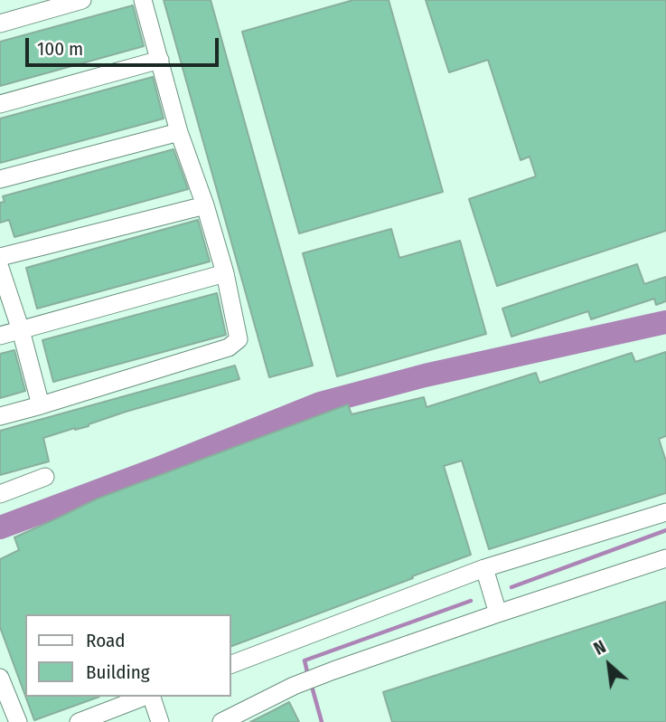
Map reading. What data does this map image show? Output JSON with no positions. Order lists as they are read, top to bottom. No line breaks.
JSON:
{"legend":["Road","Building"],"scale_bar":"100 m","north":"top left"}
